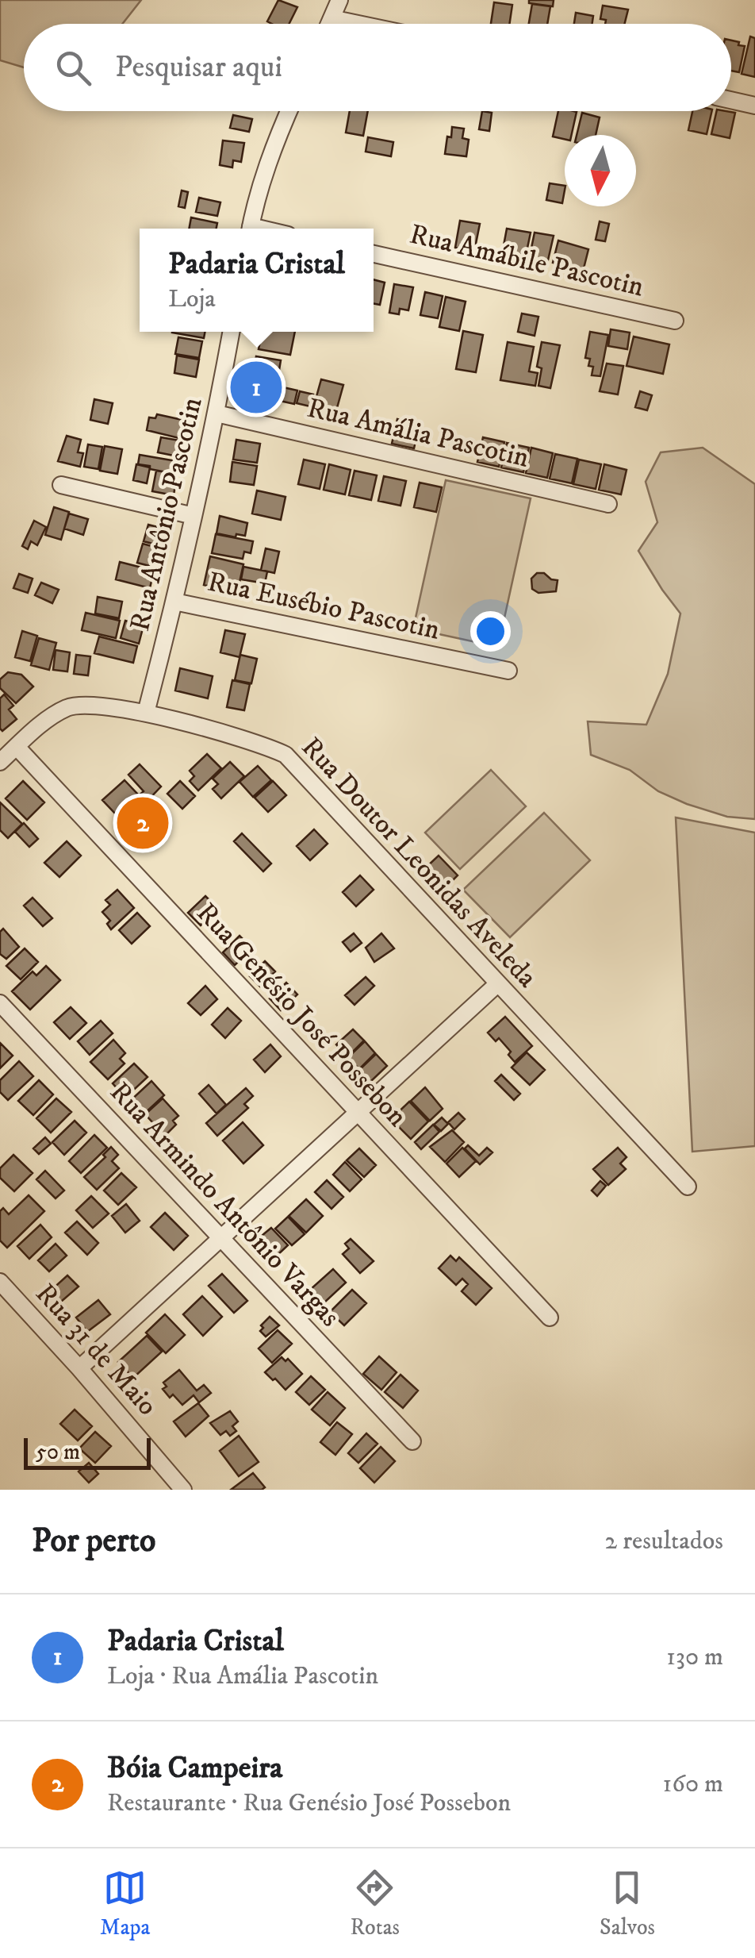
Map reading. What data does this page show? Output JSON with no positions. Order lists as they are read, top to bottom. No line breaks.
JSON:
{"streets":{"street":["Rua Amábile Pascotin","Rua Amália Pascotin","Rua Antônio Pascotin","Rua Eusébio Pascotin","Rua Doutor Leonidas Aveleda","Rua Genésio José Possebon","Rua Armindo Antônio Vargas","Rua 31 de Maio"]},"crossings":[["Rua Amália Pascotin","Rua Antônio Pascotin"],["Rua Antônio Pascotin","Rua Eusébio Pascotin"],["Rua Antônio Pascotin","Rua Doutor Leonidas Aveleda"],["Rua Doutor Leonidas Aveleda","Rua Genésio José Possebon"]],"scale_bar":"50 m","north":"bottom","page":{"search":"Pesquisar aqui","popup":["Padaria Cristal","Loja"],"pins":["1","2"],"scale":"50 m","heading":["Por perto","2 resultados"],"list":[{"mark":"1","name":"Padaria Cristal","note":"Loja · Rua Amália Pascotin","value":"130 m"},{"mark":"2","name":"Bóia Campeira","note":"Restaurante · Rua Genésio José Possebon","value":"160 m"}],"nav":["Mapa","Rotas","Salvos"]}}
